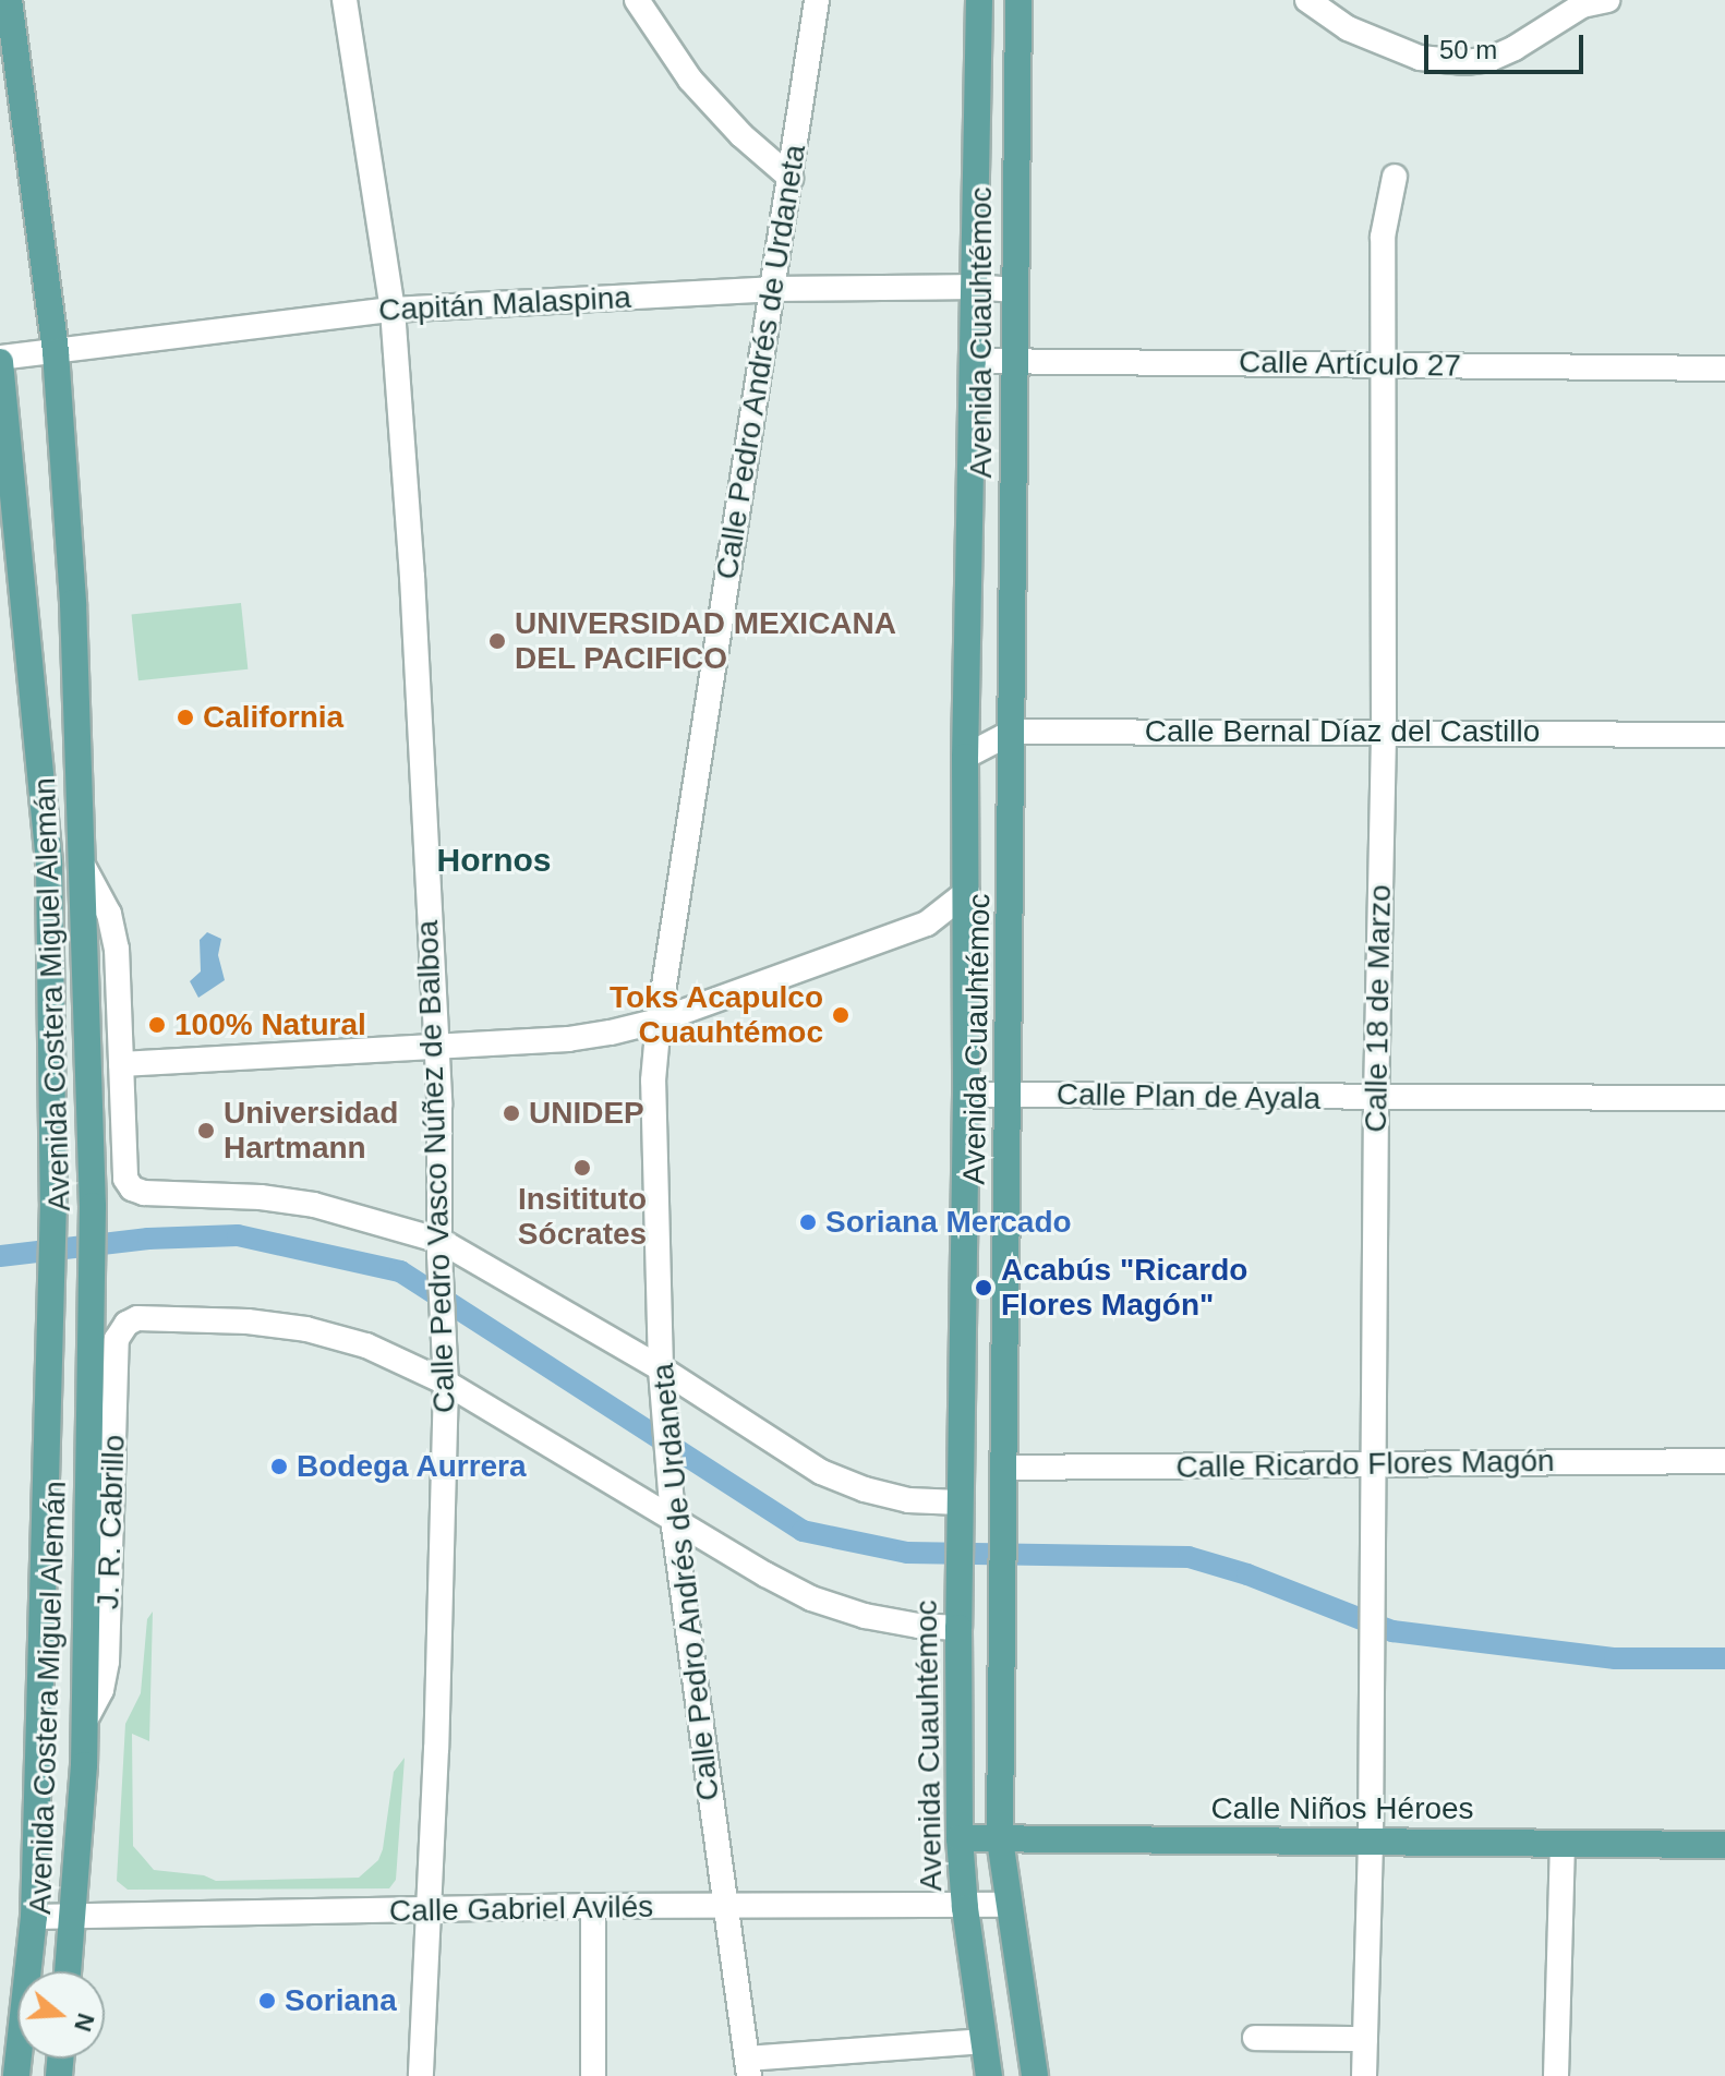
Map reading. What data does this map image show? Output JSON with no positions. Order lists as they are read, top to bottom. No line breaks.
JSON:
{"streets":{"main road":["Avenida Cuauhtémoc","Avenida Costera Miguel Alemán","Calle Niños Héroes"],"street":["Capitán Malaspina","Calle Pedro Andrés de Urdaneta","Calle Artículo 27","Calle Bernal Díaz del Castillo","Calle 18 de Marzo","Calle Plan de Ayala","Calle Pedro Vasco Núñez de Balboa","Calle Ricardo Flores Magón","J. R. Cabrillo","Calle Gabriel Avilés"]},"crossings":[["Capitán Malaspina","Avenida Cuauhtémoc"],["Capitán Malaspina","Calle Pedro Andrés de Urdaneta"],["Capitán Malaspina","Avenida Costera Miguel Alemán"],["Capitán Malaspina","Calle Pedro Vasco Núñez de Balboa"],["Avenida Cuauhtémoc","Calle Artículo 27"],["Avenida Cuauhtémoc","Calle Bernal Díaz del Castillo"],["Avenida Cuauhtémoc","Calle Plan de Ayala"],["Avenida Cuauhtémoc","Calle Ricardo Flores Magón"],["Avenida Cuauhtémoc","Calle Niños Héroes"],["Avenida Cuauhtémoc","Calle Gabriel Avilés"],["Calle Pedro Andrés de Urdaneta","Calle Gabriel Avilés"],["Calle Artículo 27","Calle 18 de Marzo"],["Calle Bernal Díaz del Castillo","Calle 18 de Marzo"],["Avenida Costera Miguel Alemán","J. R. Cabrillo"],["Avenida Costera Miguel Alemán","Calle Gabriel Avilés"],["Calle 18 de Marzo","Calle Plan de Ayala"],["Calle 18 de Marzo","Calle Ricardo Flores Magón"],["Calle 18 de Marzo","Calle Niños Héroes"],["Calle Pedro Vasco Núñez de Balboa","J. R. Cabrillo"],["Calle Pedro Vasco Núñez de Balboa","Calle Gabriel Avilés"]],"districts":["Hornos"],"places":["UNIVERSIDAD MEXICANA DEL PACIFICO","California","Toks Acapulco Cuauhtémoc","100% Natural","UNIDEP","Universidad Hartmann","Insitituto Sócrates","Soriana Mercado","Acabús \"Ricardo Flores Magón\"","Bodega Aurrera","Soriana"],"scale_bar":"50 m","north":"right"}
